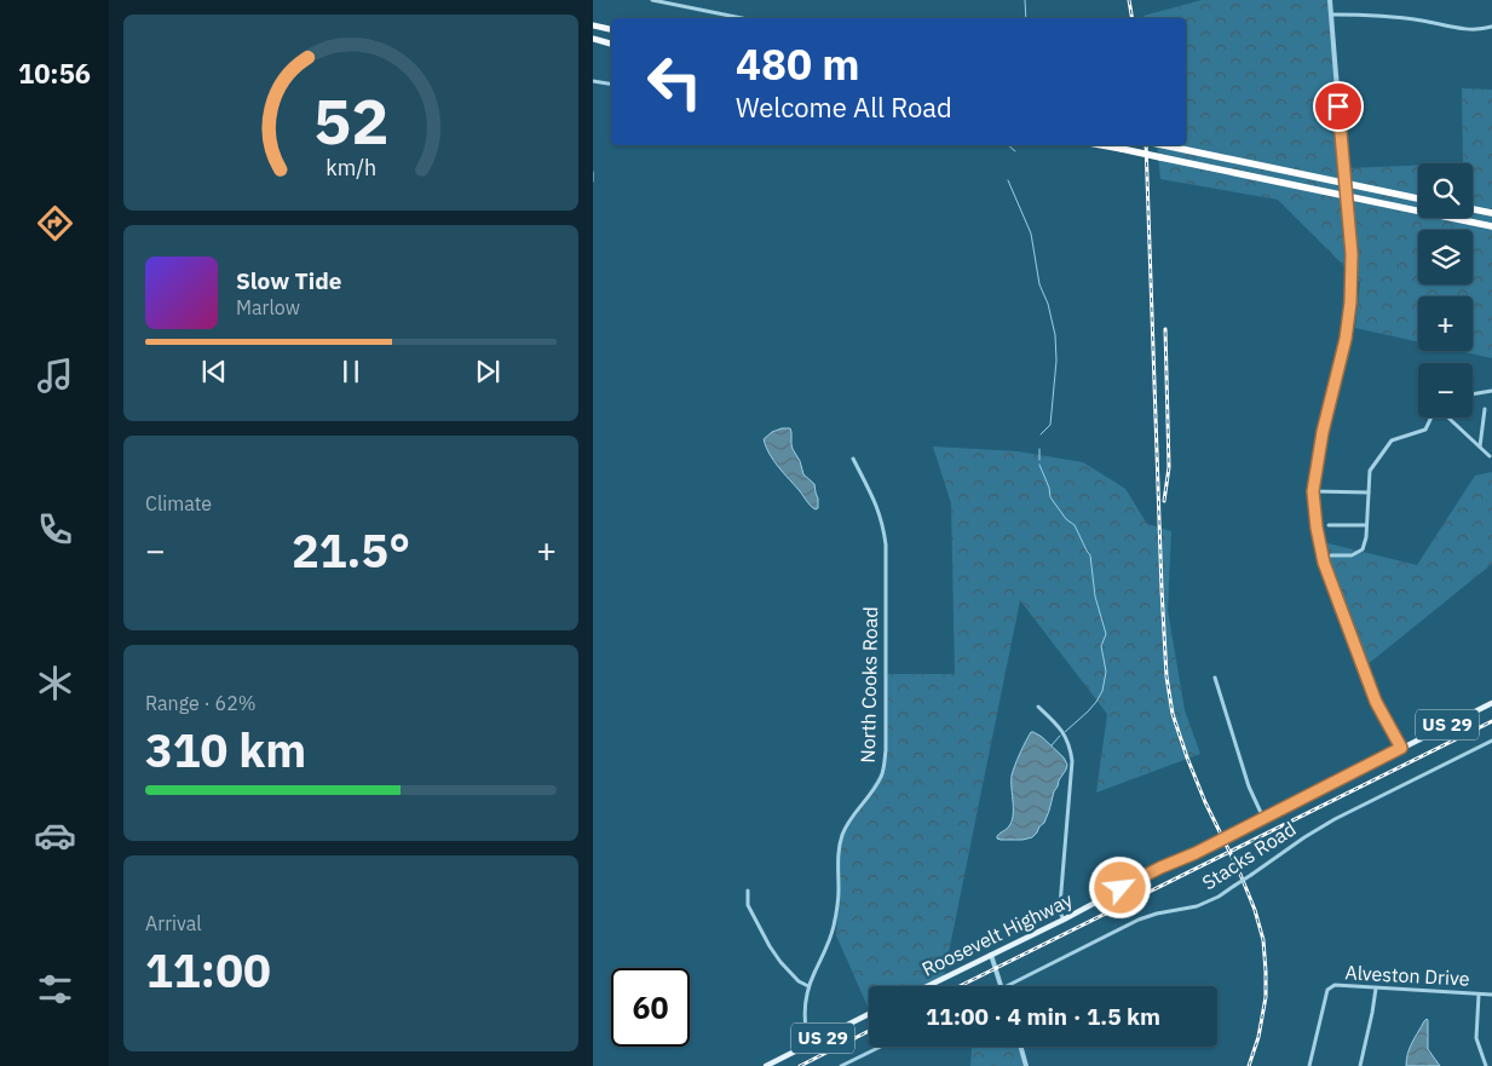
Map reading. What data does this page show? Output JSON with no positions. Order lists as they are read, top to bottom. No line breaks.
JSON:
{"streets":{"main road":["US 29","Roosevelt Highway"],"street":["North Cooks Road","Stacks Road","Alveston Drive"]},"crossings":[["North Cooks Road","US 29"]],"page":{"tabs":"10:56","turn":["480 m","Welcome All Road"],"map_buttons":["+","−"],"song":["Slow Tide","Marlow"],"tile":["Climate",["Range · 62%","310 km"],["Arrival","11:00"]],"heat":["−","21.5°","+"],"limit":"60","trip":"11:00 · 4 min · 1.5 km","gauge":["52","km/h"]}}
